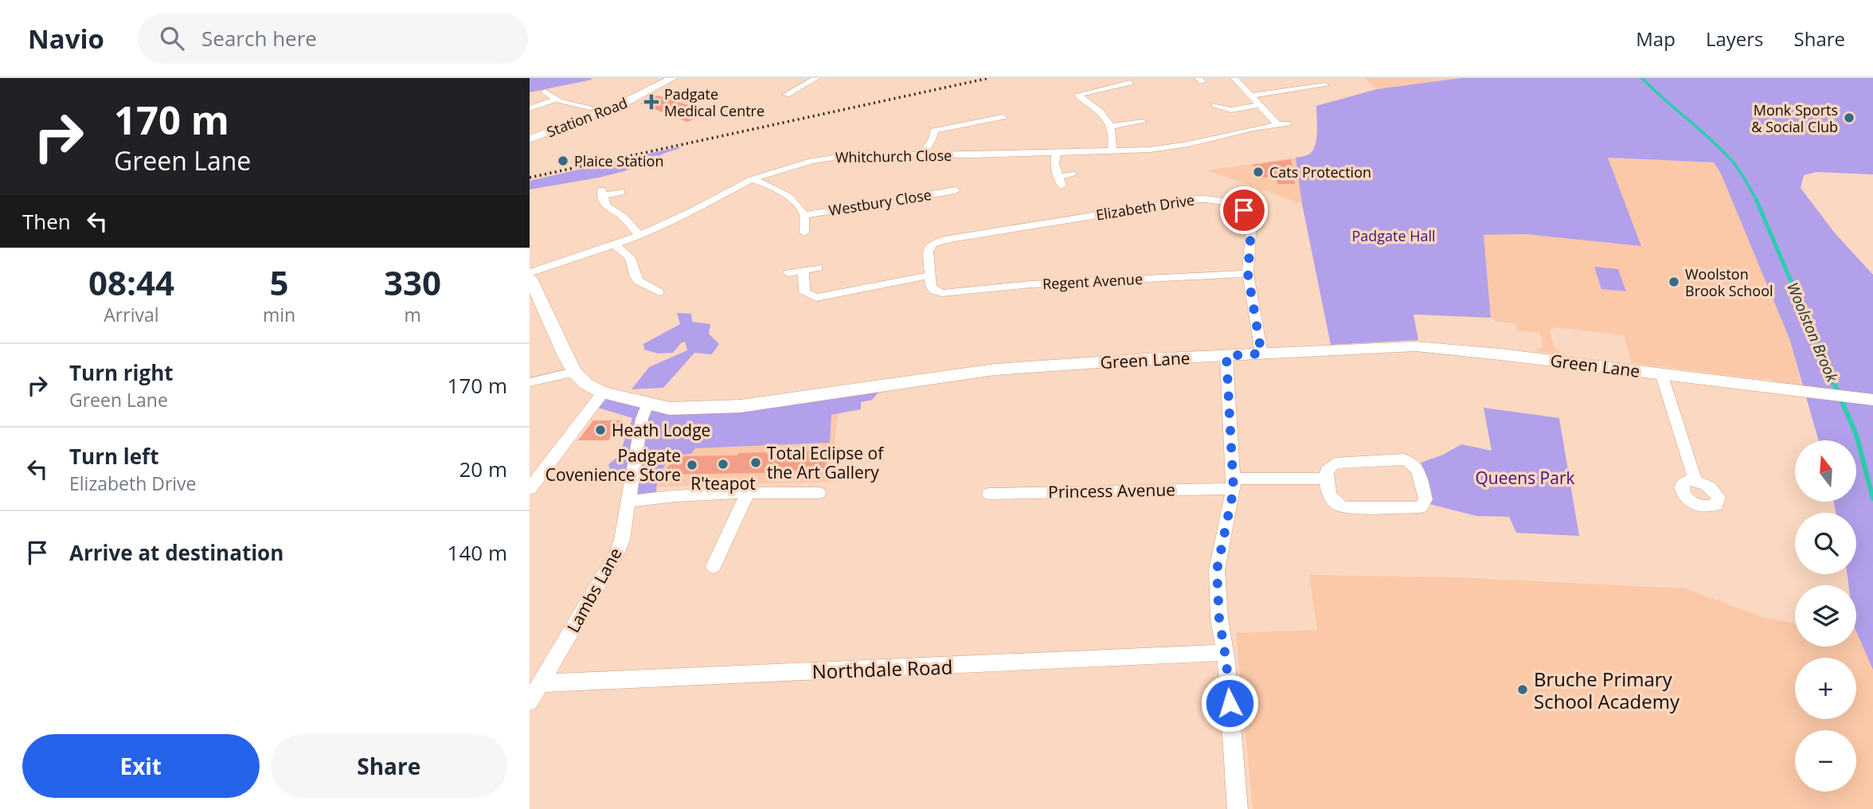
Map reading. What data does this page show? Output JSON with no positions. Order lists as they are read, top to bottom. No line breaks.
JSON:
{"streets":{"street":["Station Road","Whitchurch Close","Westbury Close","Elizabeth Drive","Regent Avenue","Green Lane","Princess Avenue","Lambs Lane","Northdale Road"]},"crossings":[["Whitchurch Close","Westbury Close"],["Elizabeth Drive","Regent Avenue"],["Elizabeth Drive","Green Lane"],["Green Lane","Lambs Lane"],["Lambs Lane","Northdale Road"]],"water":["Woolston Brook"],"parks":["Padgate Hall","Queens Park"],"places":{"health":["Padgate Medical Centre"],"other":["Monk Sports & Social Club","Plaice Station","Cats Protection","Woolston Brook School","Heath Lodge","Total Eclipse of the Art Gallery","R'teapot","Padgate Covenience Store","Bruche Primary School Academy"]},"north":"top","page":{"header":"Navio","search":"Search here","nav":["Map","Layers","Share"],"turn":["170 m","Green Lane"],"then":"Then","eta":["08:44","Arrival","5","min","330","m"],"list":[{"name":"Turn right","note":"Green Lane","value":"170 m"},{"name":"Turn left","note":"Elizabeth Drive","value":"20 m"},{"name":"Arrive at destination","value":"140 m"}],"map_buttons":["+","−"],"buttons":["Exit","Share"]}}
